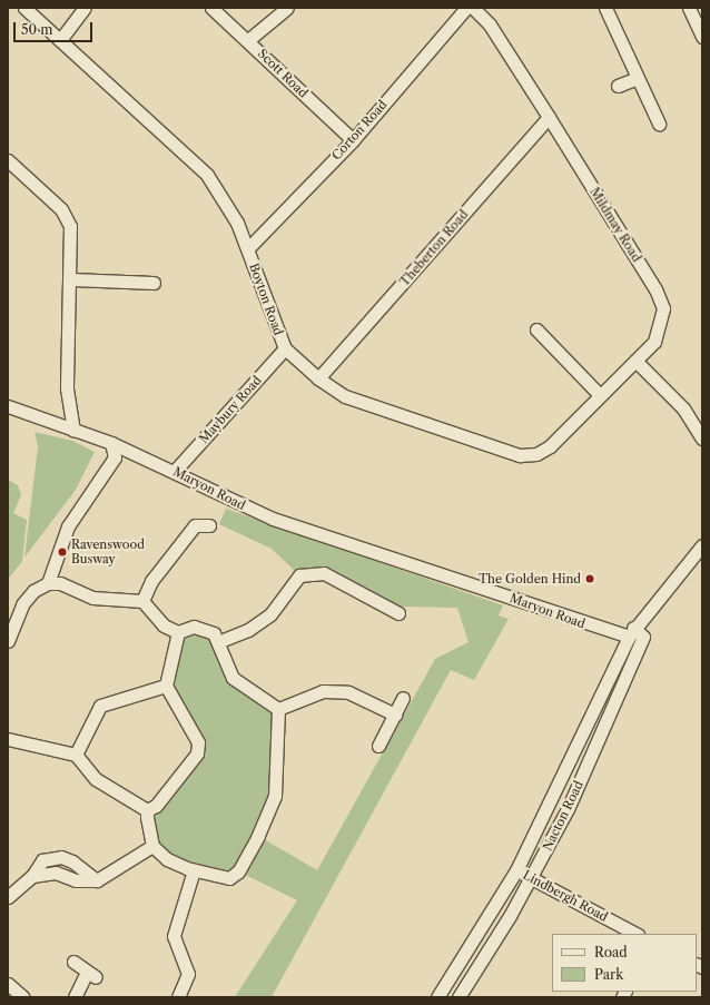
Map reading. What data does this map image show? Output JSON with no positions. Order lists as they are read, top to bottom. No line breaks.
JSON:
{"streets":{"street":["Scott Road","Corton Road","Mildmay Road","Theberton Road","Boyton Road","Maybury Road","Maryon Road","Nacton Road","Lindbergh Road"]},"crossings":[["Scott Road","Corton Road"],["Corton Road","Boyton Road"],["Mildmay Road","Theberton Road"],["Mildmay Road","Boyton Road"],["Theberton Road","Boyton Road"],["Boyton Road","Maybury Road"],["Maybury Road","Maryon Road"],["Maryon Road","Nacton Road"],["Nacton Road","Lindbergh Road"]],"places":["Ravenswood Busway","The Golden Hind"],"legend":["Road","Park"],"scale_bar":"50 m"}
